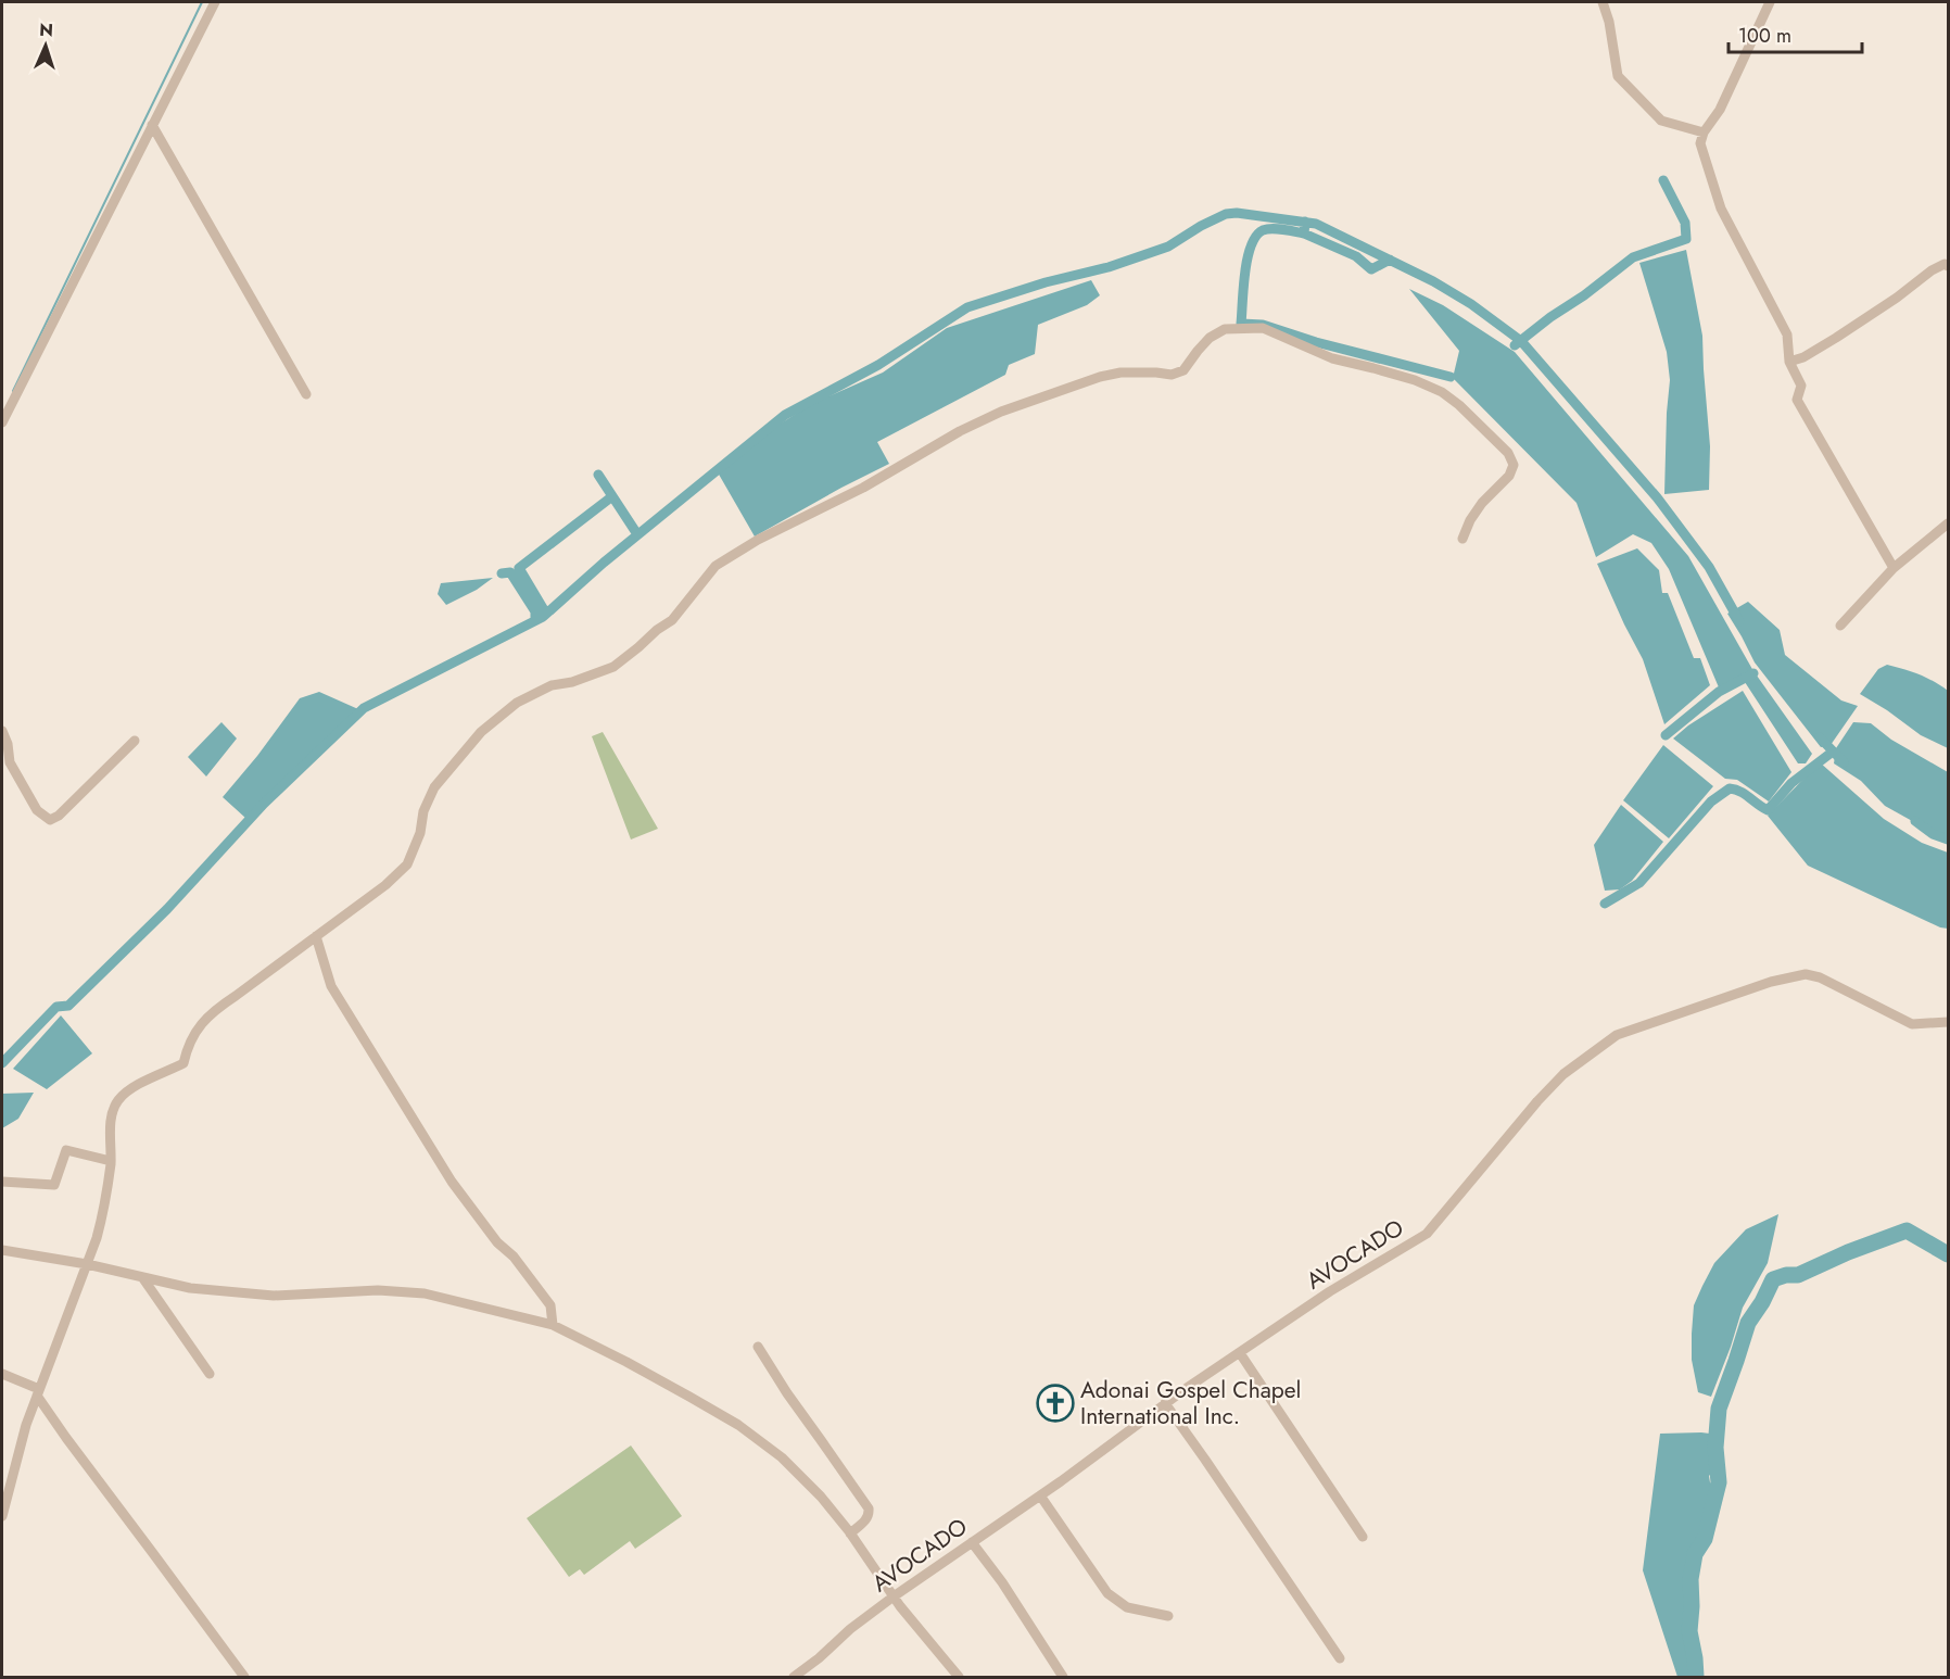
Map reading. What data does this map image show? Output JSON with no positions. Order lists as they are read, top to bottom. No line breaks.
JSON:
{"streets":{"street":["AVOCADO"]},"places":{"church":["Adonai Gospel Chapel International Inc."]},"scale_bar":"100 m","north":"top"}
